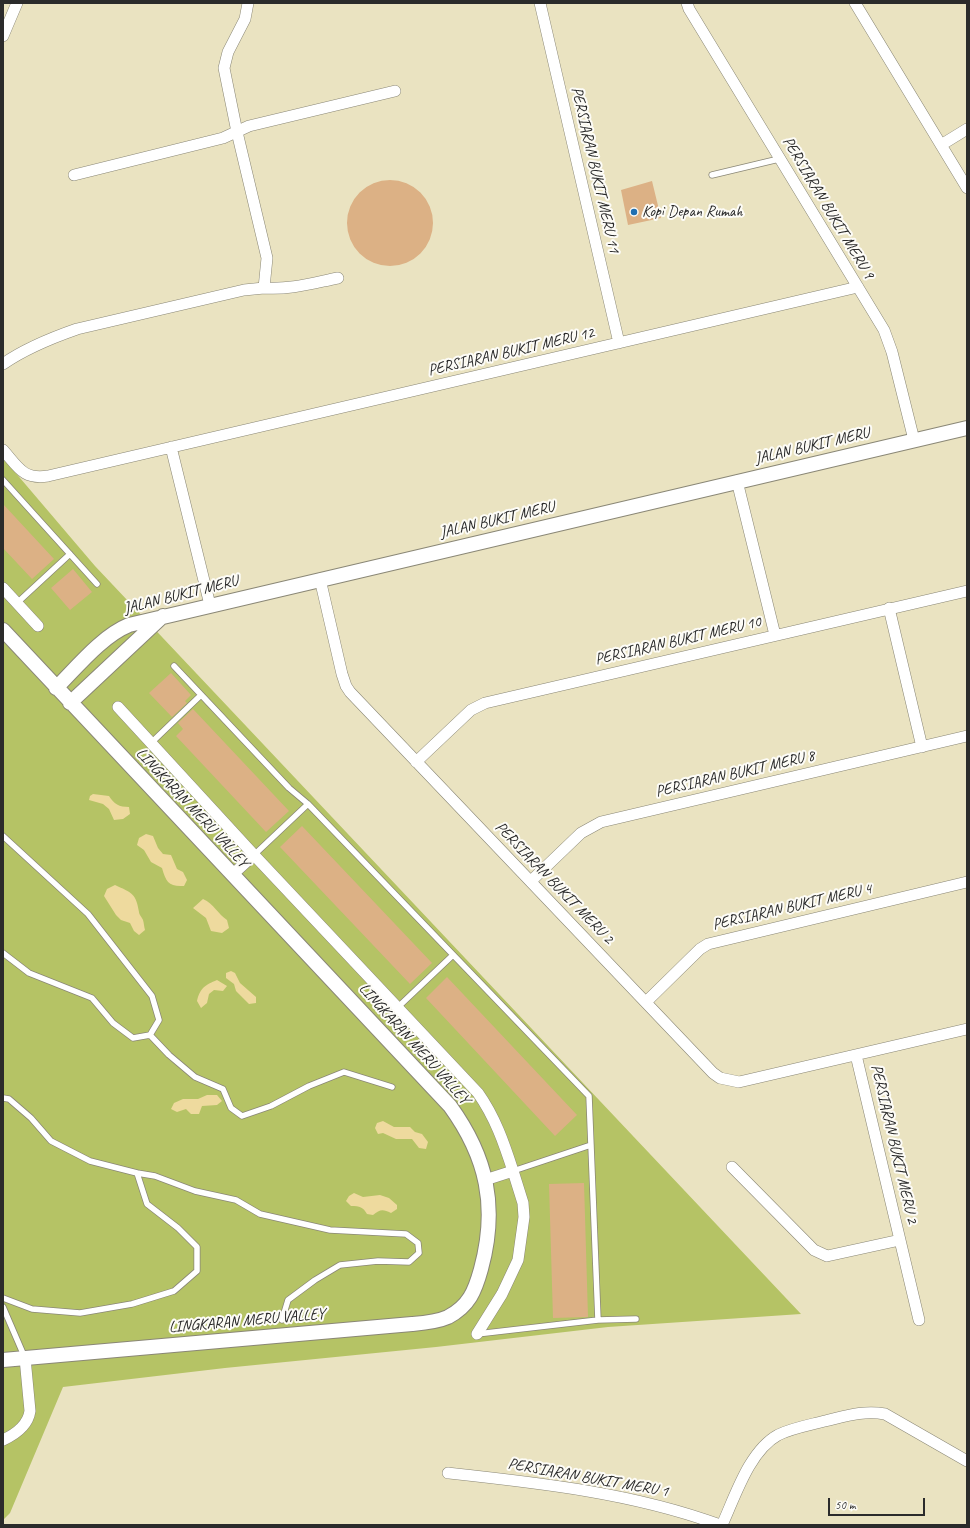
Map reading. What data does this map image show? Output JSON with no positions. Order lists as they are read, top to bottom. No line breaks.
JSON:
{"streets":{"street":["PERSIARAN BUKIT MERU 11","PERSIARAN BUKIT MERU 9","PERSIARAN BUKIT MERU 12","JALAN BUKIT MERU","PERSIARAN BUKIT MERU 10","PERSIARAN BUKIT MERU 8","LINGKARAN MERU VALLEY","PERSIARAN BUKIT MERU 2","PERSIARAN BUKIT MERU 4","PERSIARAN BUKIT MERU 1"]},"crossings":[["PERSIARAN BUKIT MERU 11","PERSIARAN BUKIT MERU 12"],["PERSIARAN BUKIT MERU 9","PERSIARAN BUKIT MERU 12"],["PERSIARAN BUKIT MERU 9","JALAN BUKIT MERU"],["JALAN BUKIT MERU","LINGKARAN MERU VALLEY"],["JALAN BUKIT MERU","PERSIARAN BUKIT MERU 2"],["PERSIARAN BUKIT MERU 10","PERSIARAN BUKIT MERU 2"],["PERSIARAN BUKIT MERU 8","PERSIARAN BUKIT MERU 2"],["PERSIARAN BUKIT MERU 2","PERSIARAN BUKIT MERU 4"]],"places":["Kopi Depan Rumah"],"scale_bar":"50 m"}
